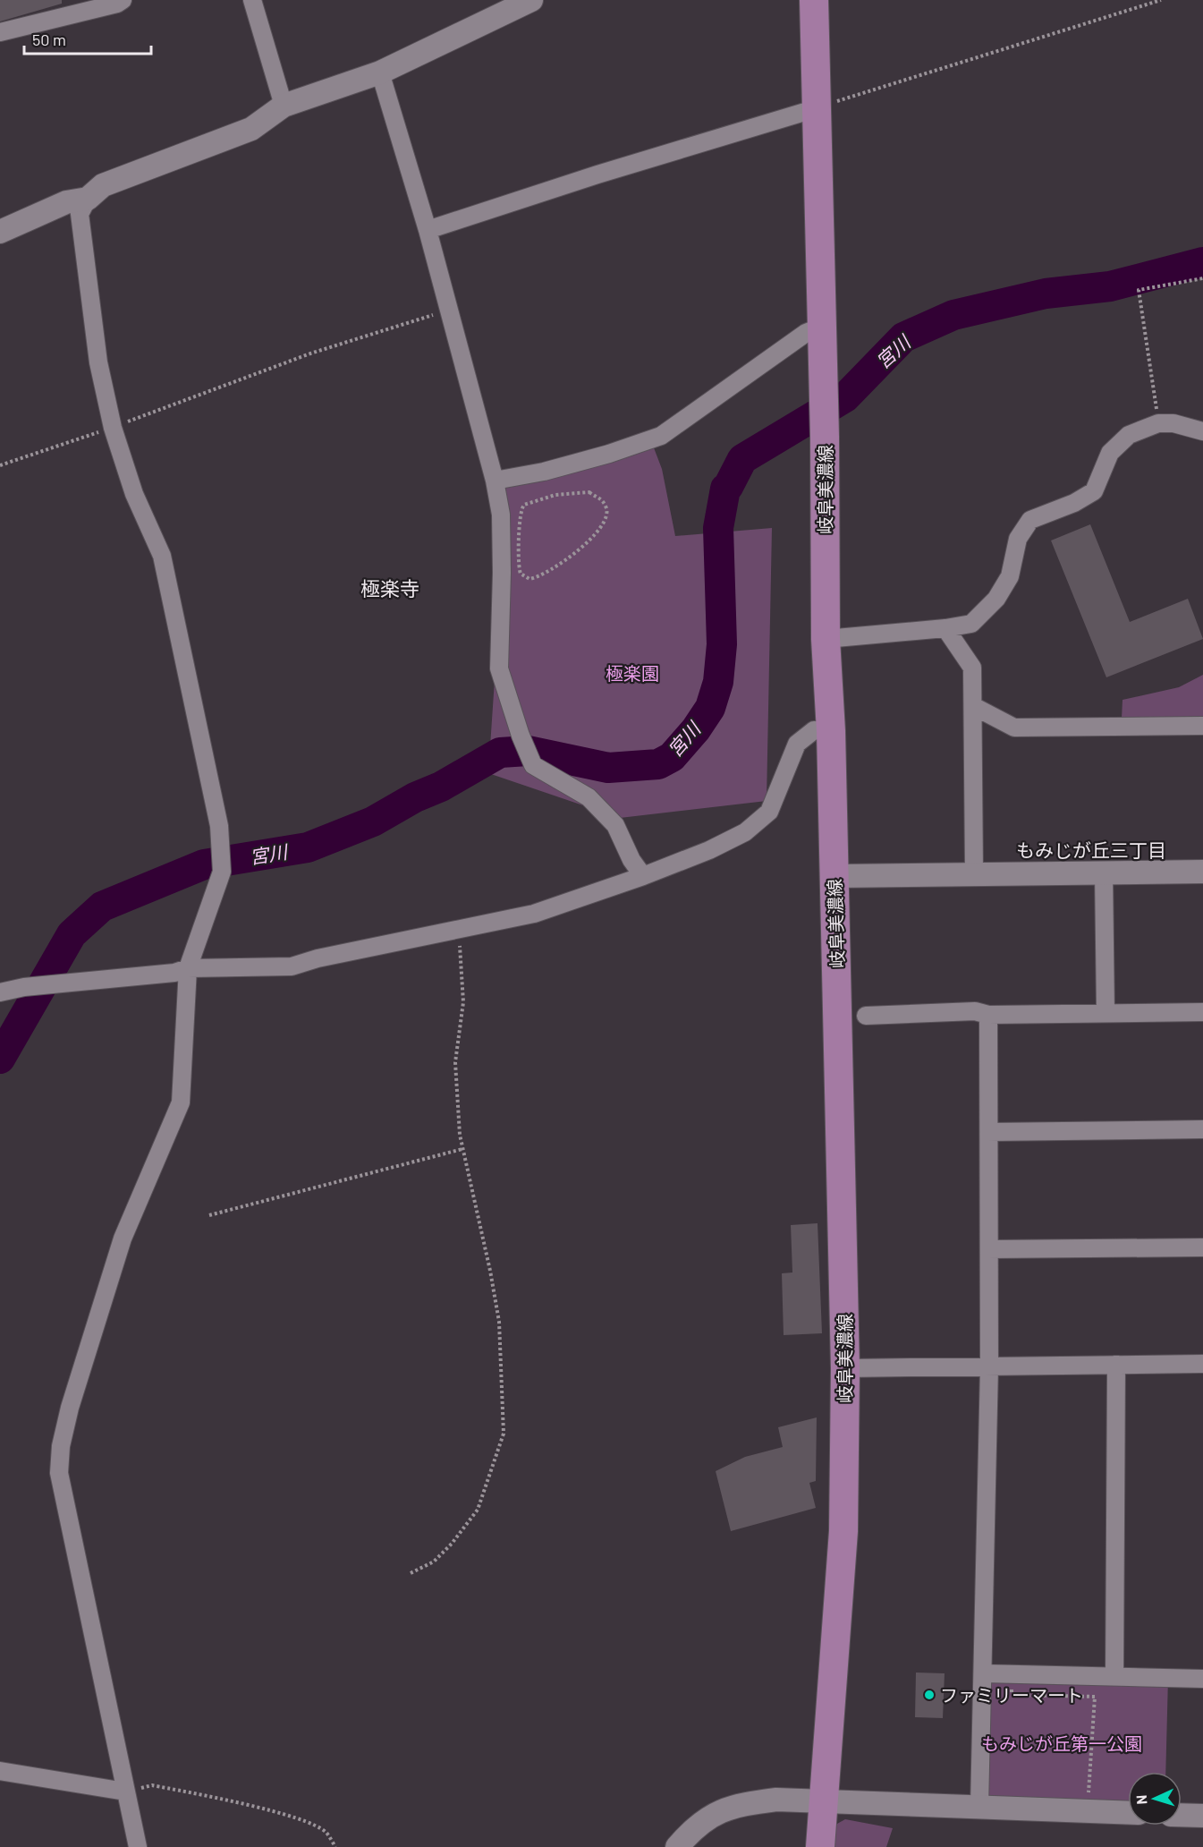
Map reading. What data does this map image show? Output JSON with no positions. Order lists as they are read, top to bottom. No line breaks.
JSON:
{"streets":{"main road":["岐阜美濃線"]},"districts":["極楽寺","もみじが丘三丁目"],"water":["宮川"],"parks":["極楽園","もみじが丘第一公園"],"places":["ファミリーマート"],"scale_bar":"50 m","north":"left"}
